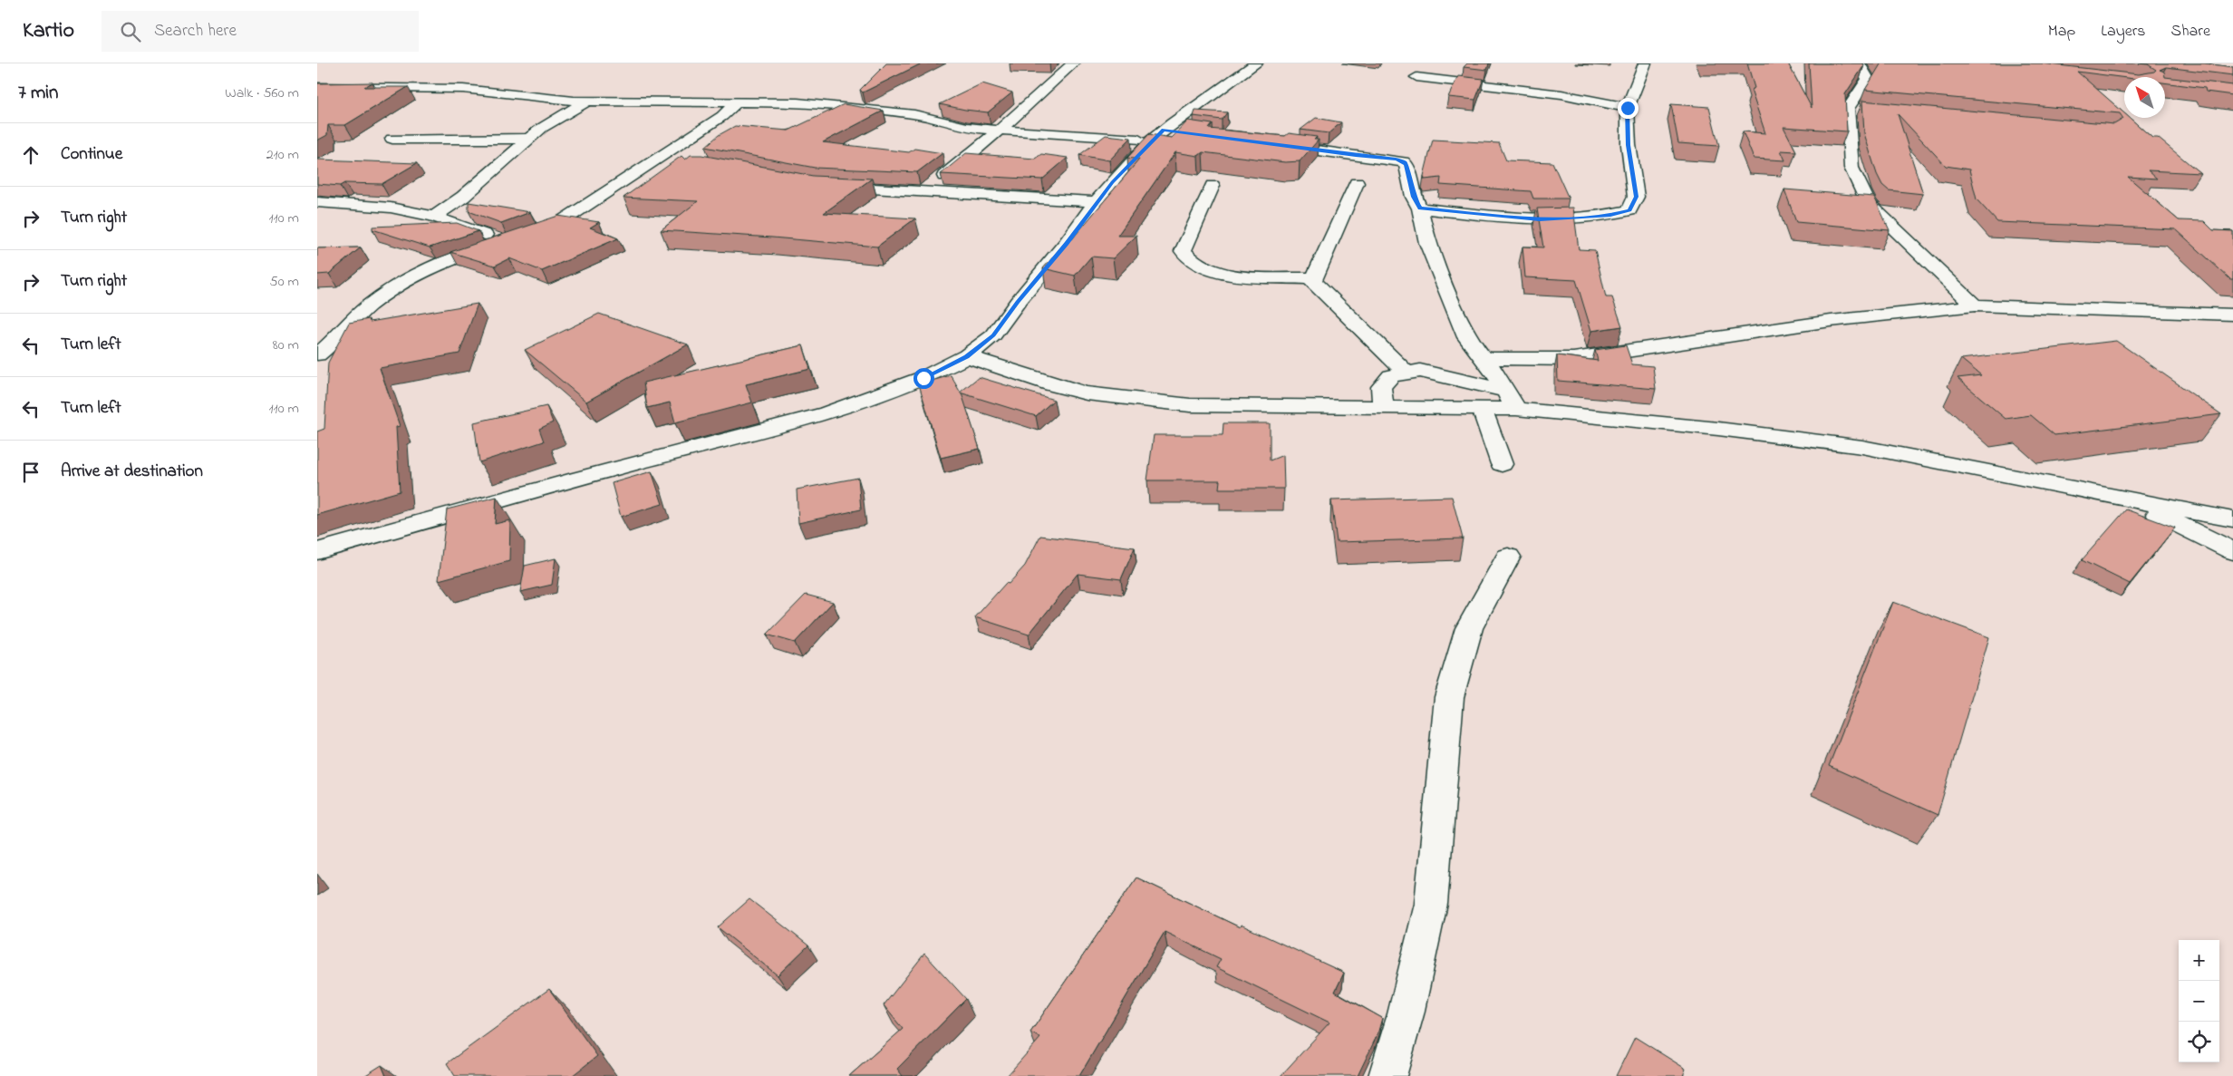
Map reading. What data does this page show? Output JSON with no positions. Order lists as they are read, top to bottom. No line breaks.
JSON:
{"north":"top left","page":{"header":"Kartio","search":"Search here","nav":["Map","Layers","Share"],"heading":["7 min","Walk · 560 m"],"list":[["Continue","210 m"],["Turn right","110 m"],["Turn right","50 m"],["Turn left","80 m"],["Turn left","110 m"],"Arrive at destination"],"map_buttons":["+","−"]}}
